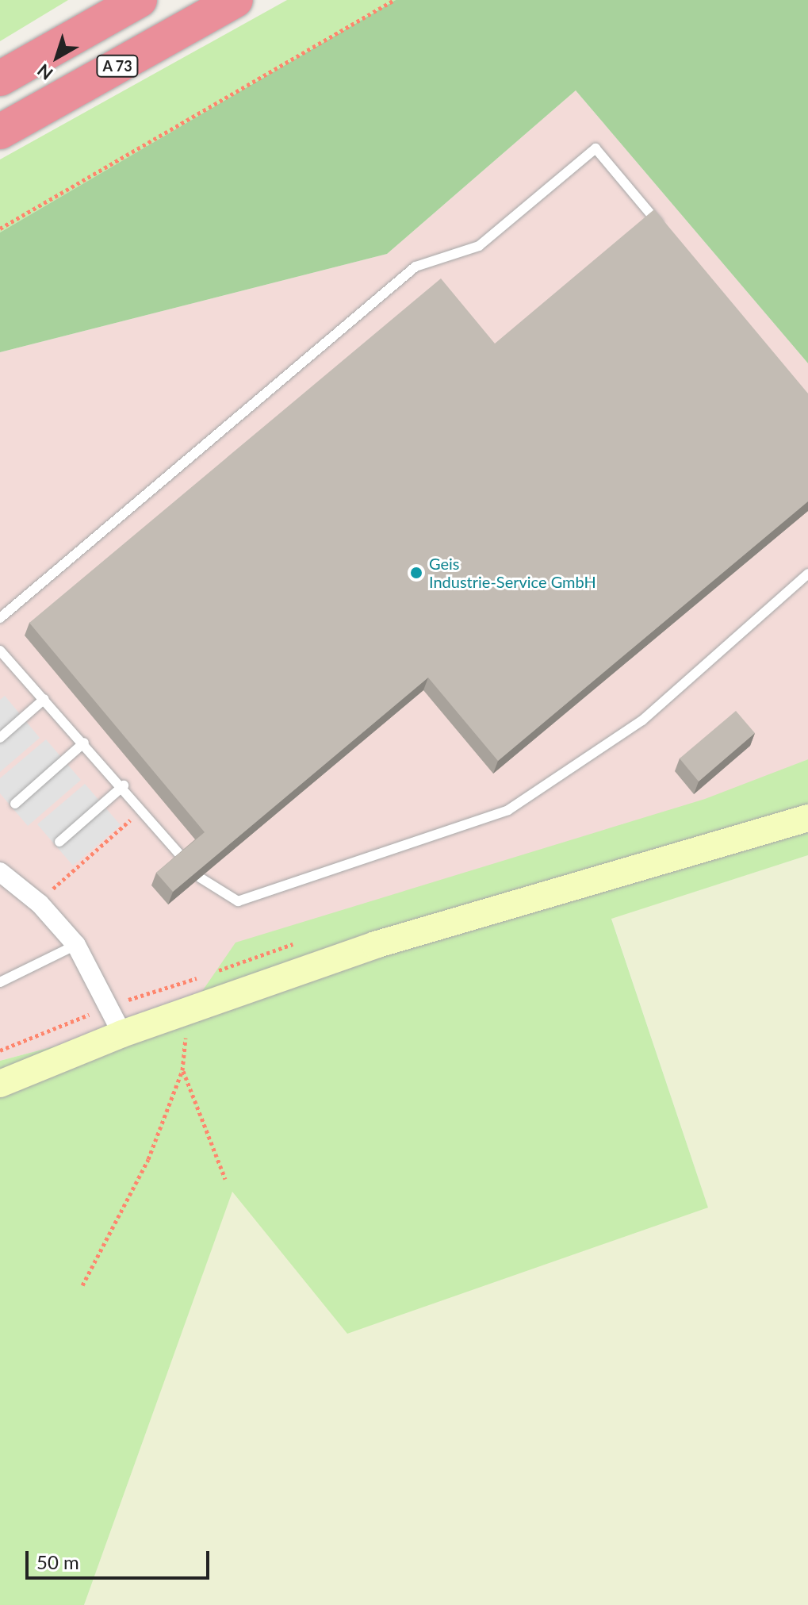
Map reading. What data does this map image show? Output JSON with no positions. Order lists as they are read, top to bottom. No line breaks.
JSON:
{"streets":{"highway":["A 73"]},"places":["Geis Industrie-Service GmbH"],"scale_bar":"50 m","north":"bottom left"}
